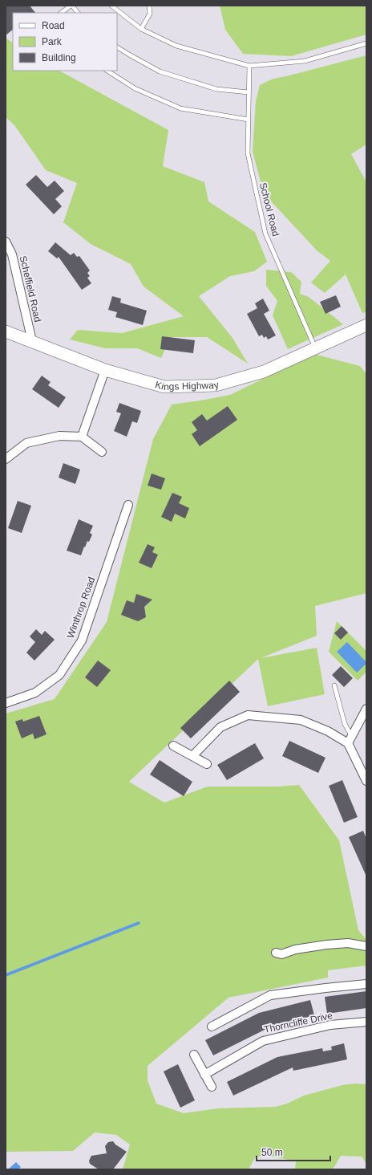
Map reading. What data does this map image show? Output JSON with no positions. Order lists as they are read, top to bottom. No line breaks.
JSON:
{"streets":{"street":["Scheffield Road","Kings Highway","Winthrop Road","Thorncliffe Drive"],"lane":["School Road"]},"crossings":[["School Road","Kings Highway"],["Scheffield Road","Kings Highway"]],"legend":["Road","Park","Building"],"scale_bar":"50 m"}
